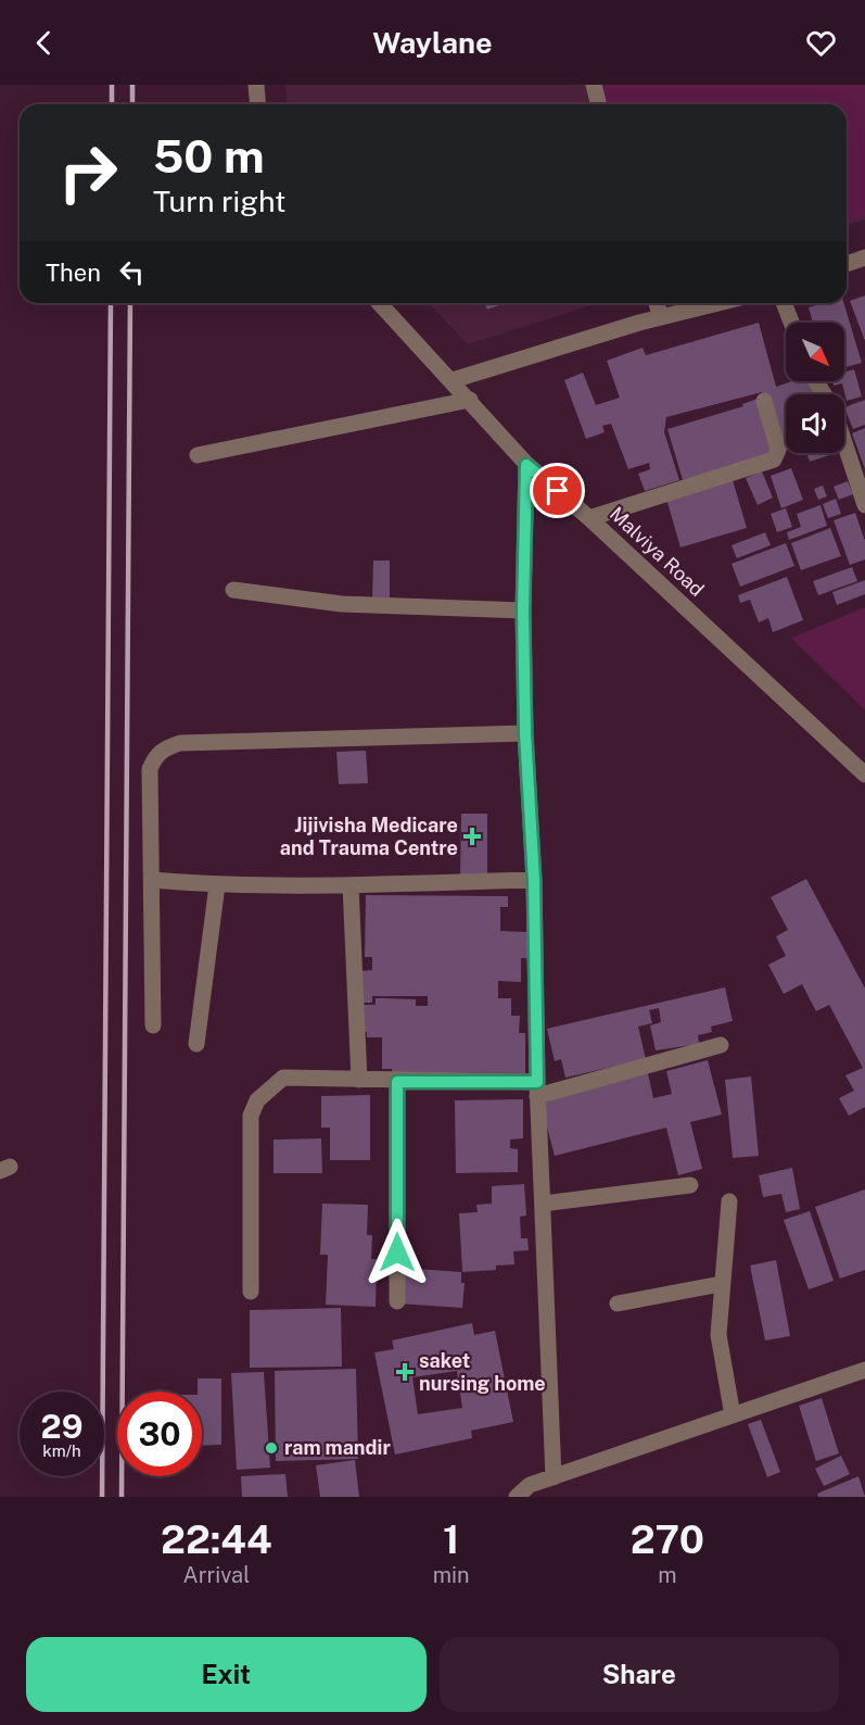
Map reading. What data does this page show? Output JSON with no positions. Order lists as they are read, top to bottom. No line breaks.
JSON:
{"streets":{"street":["Malviya Road"]},"places":{"health":["Jijivisha Medicare and Trauma Centre","saket nursing home"],"other":["ram mandir"]},"north":"bottom right","page":{"header":"Waylane","turn":["50 m","Turn right"],"then":"Then","speed":"29 km/h","limit":"30","eta":["22:44","Arrival","1","min","270","m"],"buttons":["Exit","Share"]}}
